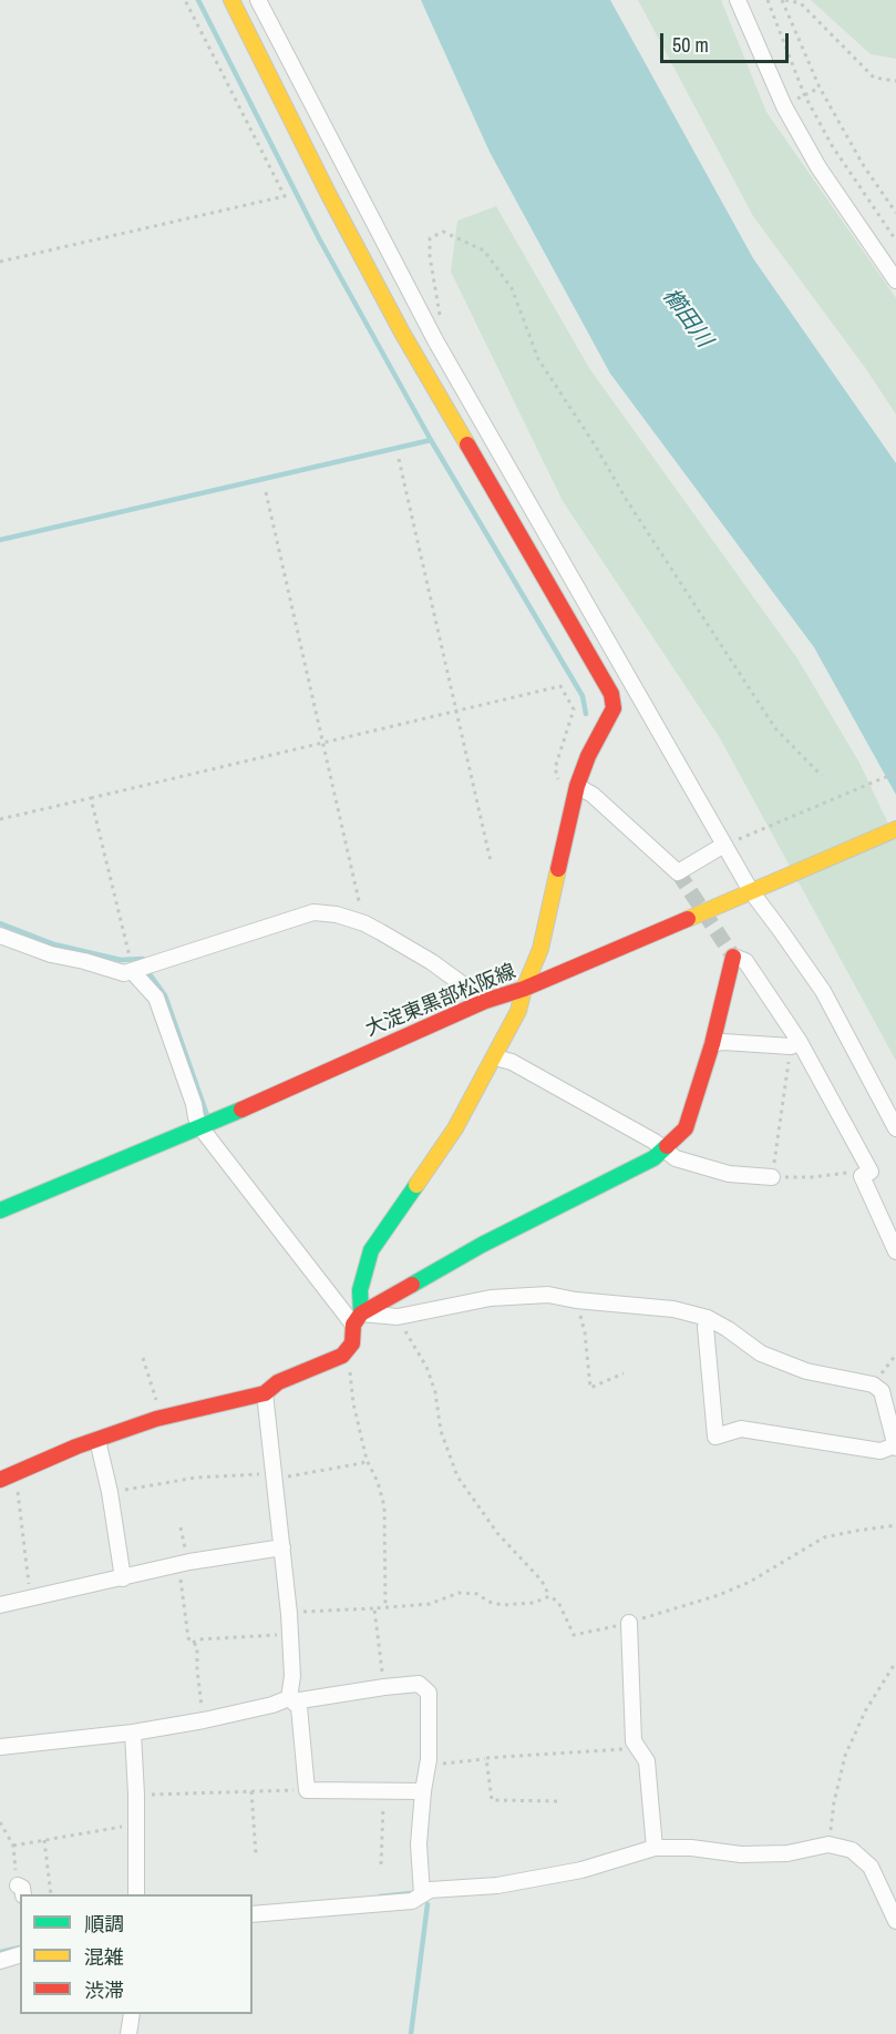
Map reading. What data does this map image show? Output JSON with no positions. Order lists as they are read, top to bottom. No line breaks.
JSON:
{"streets":{"street":["大淀東黒部松阪線"]},"water":["櫛田川"],"legend":["順調","混雑","渋滞"],"scale_bar":"50 m"}
